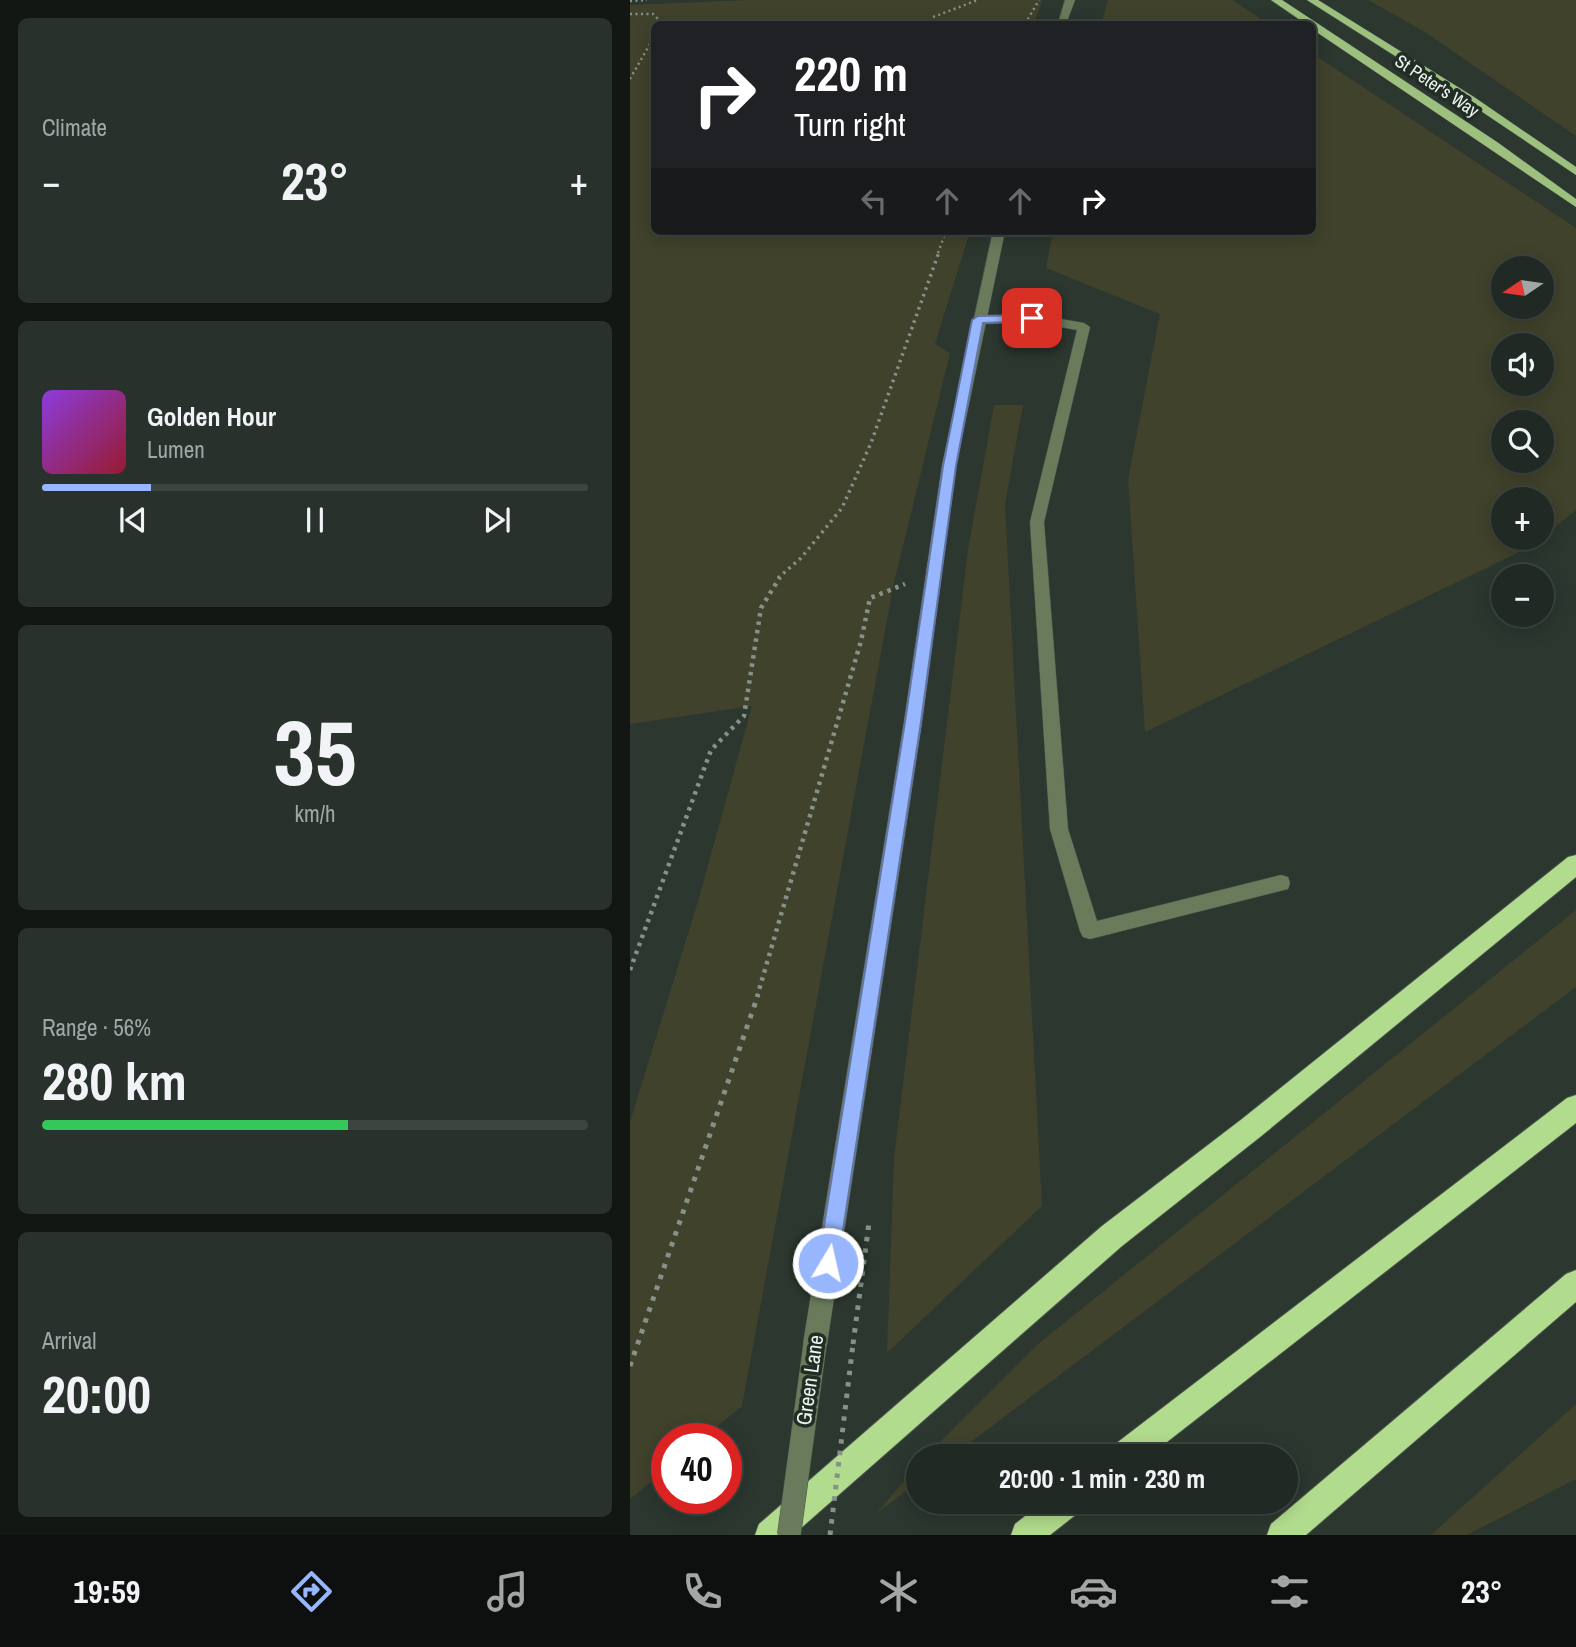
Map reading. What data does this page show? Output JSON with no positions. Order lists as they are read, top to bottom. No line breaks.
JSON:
{"streets":{"main road":["St Peter's Way"],"street":["Green Lane"]},"north":"left","page":{"tile":["Climate",["35","km/h"],["Range · 56%","280 km"],["Arrival","20:00"]],"turn":["220 m","Turn right"],"heat":["−","23°","+"],"map_buttons":["+","−"],"song":["Golden Hour","Lumen"],"limit":"40","trip":"20:00 · 1 min · 230 m","tabs":["19:59","23°"]}}
